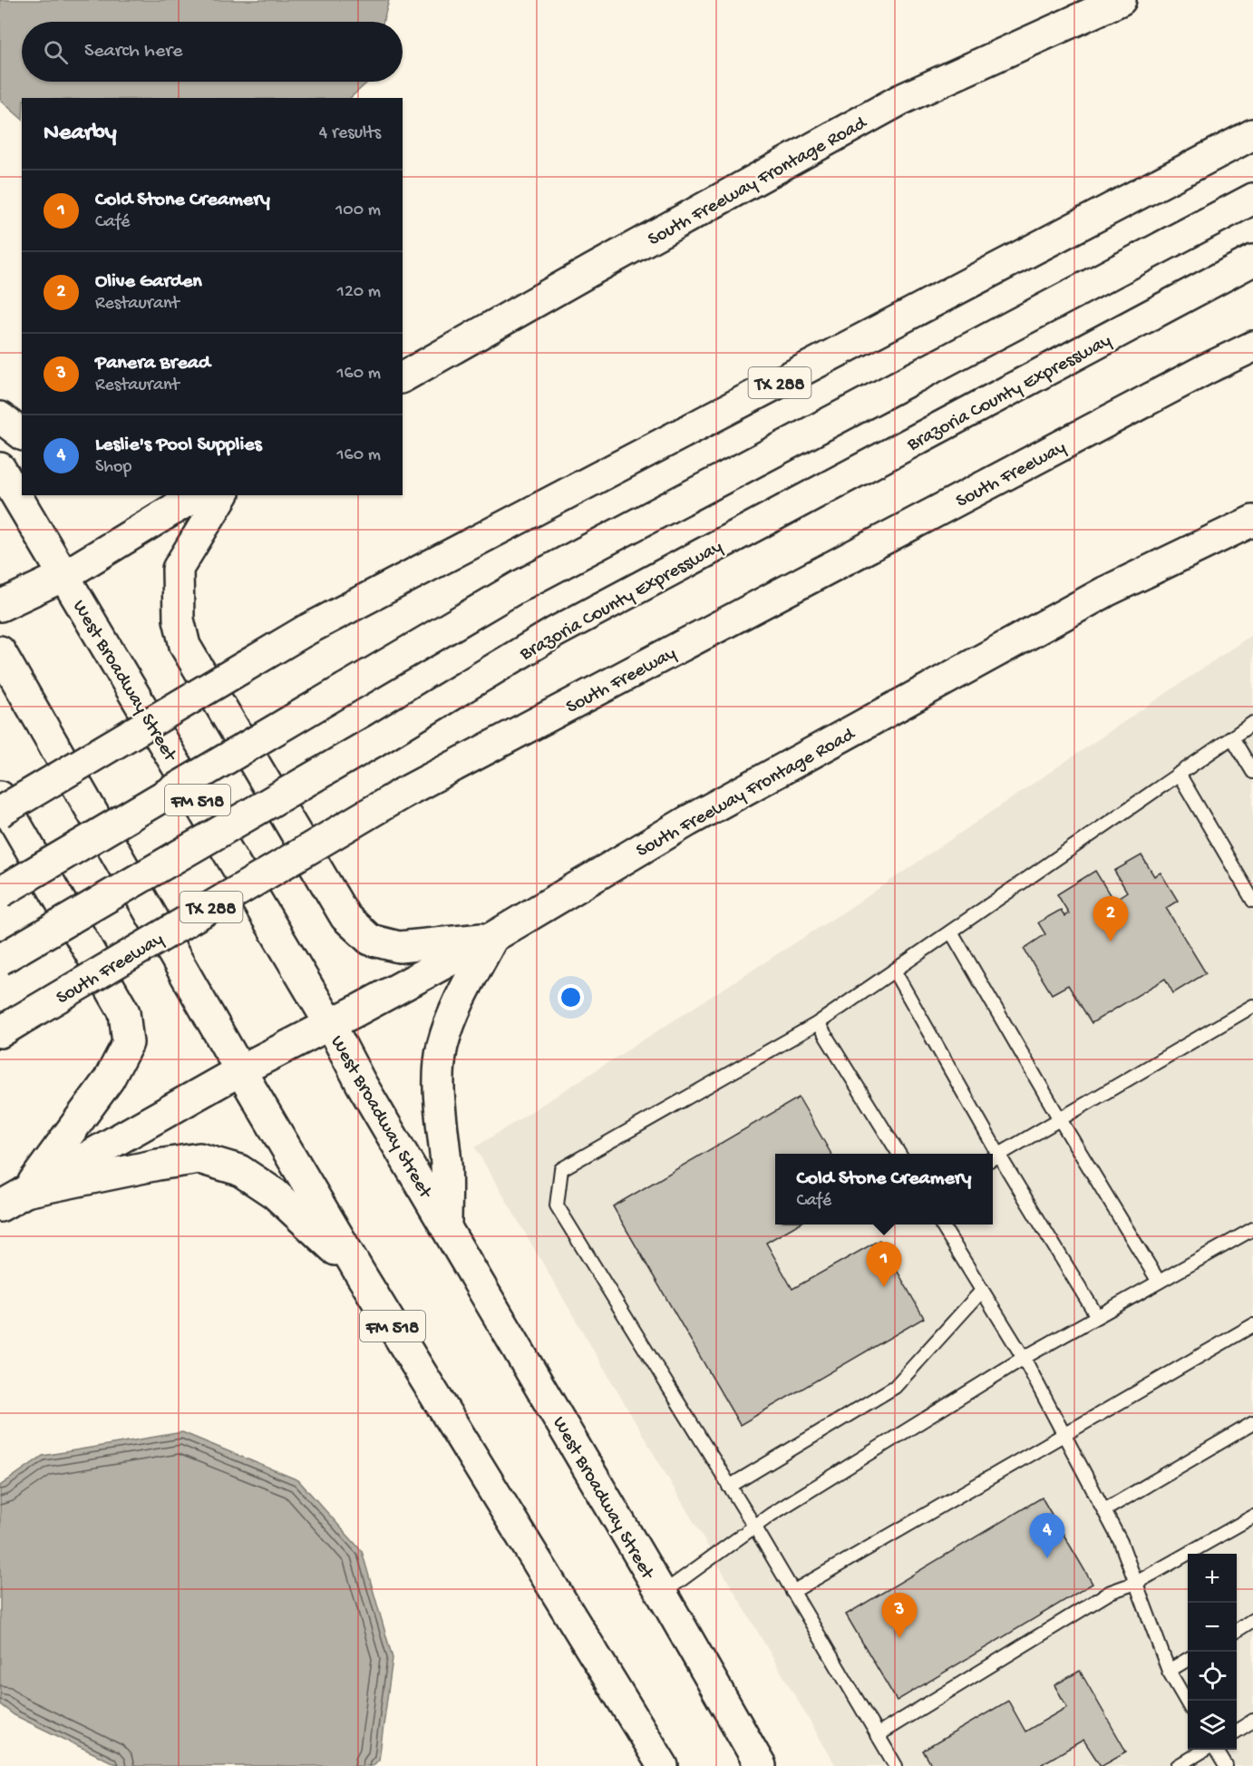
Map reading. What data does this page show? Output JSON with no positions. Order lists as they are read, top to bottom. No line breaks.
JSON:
{"streets":{"main road":["South Freeway Frontage Road","TX 288","Brazoria County Expressway","South Freeway","West Broadway Street","FM 518"]},"crossings":[["South Freeway Frontage Road","West Broadway Street"],["South Freeway Frontage Road","FM 518"]],"page":{"search":"Search here","heading":["Nearby","4 results"],"list":[{"mark":"1","name":"Cold Stone Creamery","note":"Café","value":"100 m"},{"mark":"2","name":"Olive Garden","note":"Restaurant","value":"120 m"},{"mark":"3","name":"Panera Bread","note":"Restaurant","value":"160 m"},{"mark":"4","name":"Leslie's Pool Supplies","note":"Shop","value":"160 m"}],"pins":["2","1","4","3"],"popup":["Cold Stone Creamery","Café"],"map_buttons":["+","−"]}}
